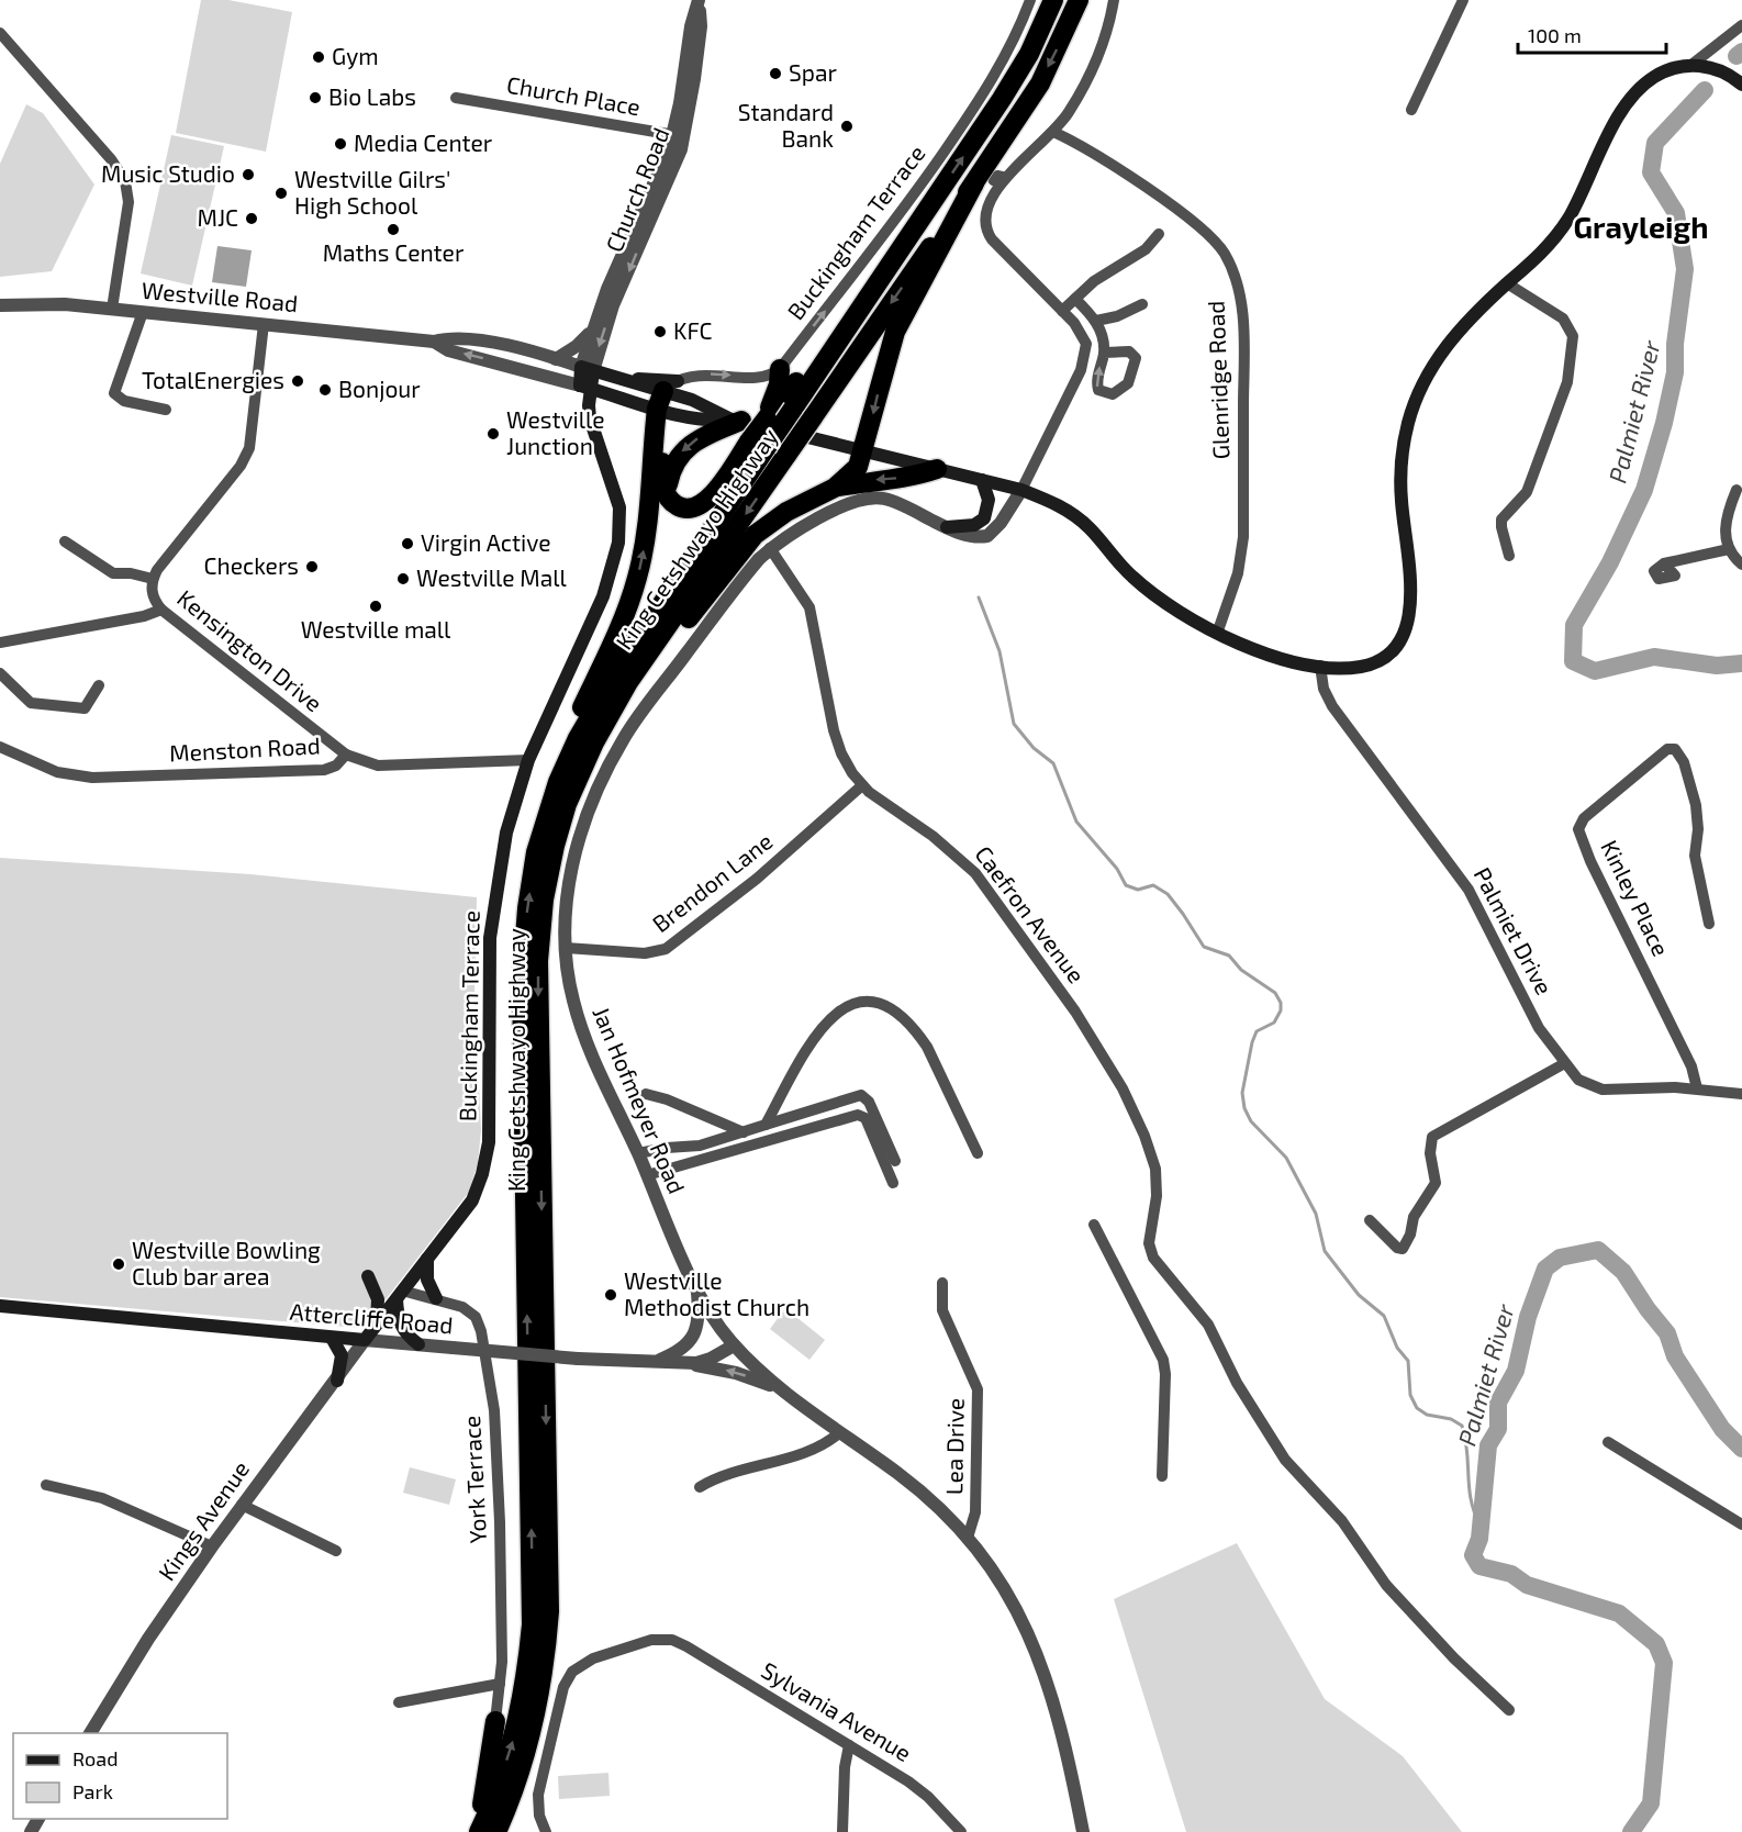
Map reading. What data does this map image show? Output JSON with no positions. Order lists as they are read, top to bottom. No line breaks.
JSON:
{"streets":{"highway":["King Cetshwayo Highway"],"main road":["Church Road","Buckingham Terrace","Westville Road","Attercliffe Road"],"street":["Church Place","Glenridge Road","Kensington Drive","Menston Road","Brendon Lane","Kinley Place","Caefron Avenue","Palmiet Drive","Jan Hofmeyer Road","Lea Drive","York Terrace","Kings Avenue","Sylvania Avenue"]},"crossings":[["Church Place","Church Road"],["Church Road","Buckingham Terrace"],["Church Road","Westville Road"],["Buckingham Terrace","Westville Road"],["Buckingham Terrace","King Cetshwayo Highway"],["Buckingham Terrace","Menston Road"],["Buckingham Terrace","Attercliffe Road"],["Buckingham Terrace","York Terrace"],["Buckingham Terrace","Kings Avenue"],["Westville Road","Glenridge Road"],["Westville Road","Kensington Drive"],["Westville Road","Palmiet Drive"],["Westville Road","Jan Hofmeyer Road"],["Kensington Drive","Menston Road"],["Brendon Lane","Caefron Avenue"],["Brendon Lane","Jan Hofmeyer Road"],["Kinley Place","Palmiet Drive"],["Caefron Avenue","Jan Hofmeyer Road"],["Jan Hofmeyer Road","Attercliffe Road"],["Jan Hofmeyer Road","Lea Drive"],["Attercliffe Road","Kings Avenue"]],"districts":["Grayleigh"],"water":["Palmiet River"],"places":["Gym","Spar","Bio Labs","Standard Bank","Media Center","Music Studio","Westville Gilrs' High School","MJC","Maths Center","KFC","TotalEnergies","Bonjour","Westville Junction","Virgin Active","Checkers","Westville Mall","Westville mall","Westville Bowling Club bar area","Westville Methodist Church"],"legend":["Road","Park"],"scale_bar":"100 m"}
